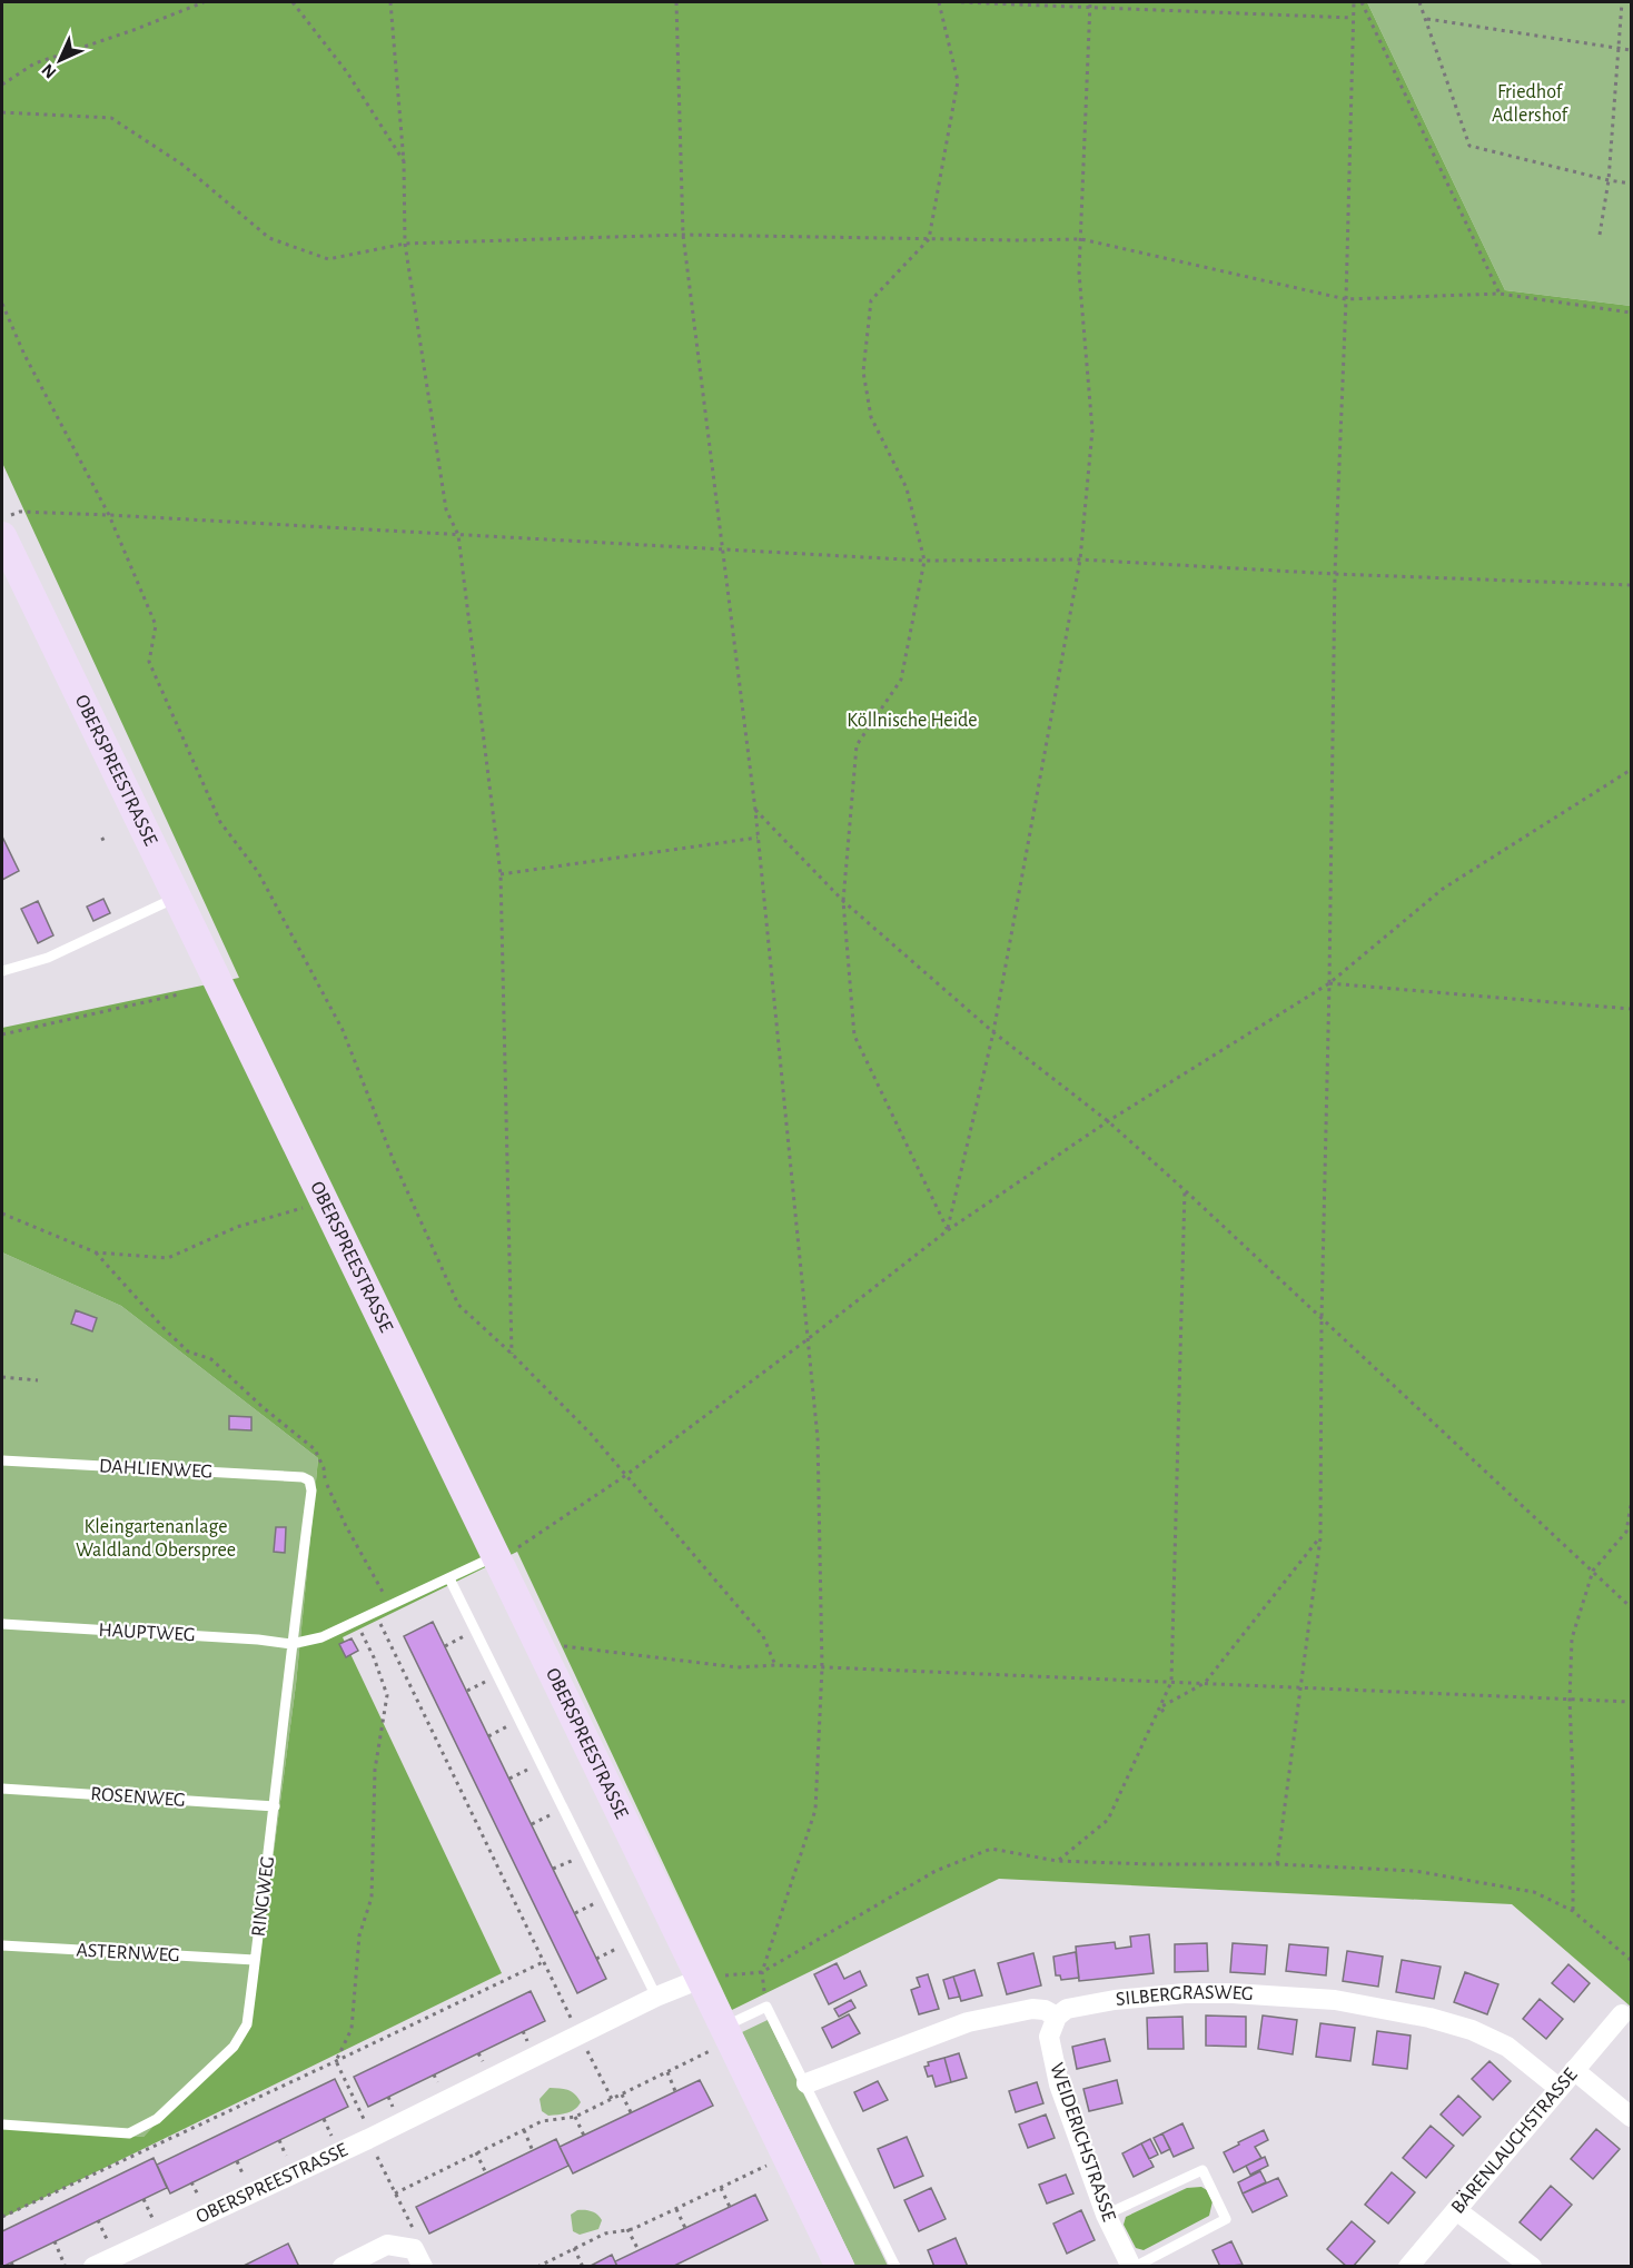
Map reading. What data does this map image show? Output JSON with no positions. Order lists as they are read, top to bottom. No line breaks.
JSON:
{"streets":{"main road":["OBERSPREESTRASSE"],"street":["SILBERGRASWEG","BÄRENLAUCHSTRASSE","WEIDERICHSTRASSE"],"lane":["DAHLIENWEG","HAUPTWEG","ROSENWEG","RINGWEG","ASTERNWEG"]},"crossings":[["DAHLIENWEG","RINGWEG"],["HAUPTWEG","RINGWEG"],["ROSENWEG","RINGWEG"],["RINGWEG","ASTERNWEG"],["SILBERGRASWEG","BÄRENLAUCHSTRASSE"],["SILBERGRASWEG","WEIDERICHSTRASSE"]],"parks":["Friedhof Adlershof","Köllnische Heide","Kleingartenanlage Waldland Oberspree"],"north":"bottom left"}
